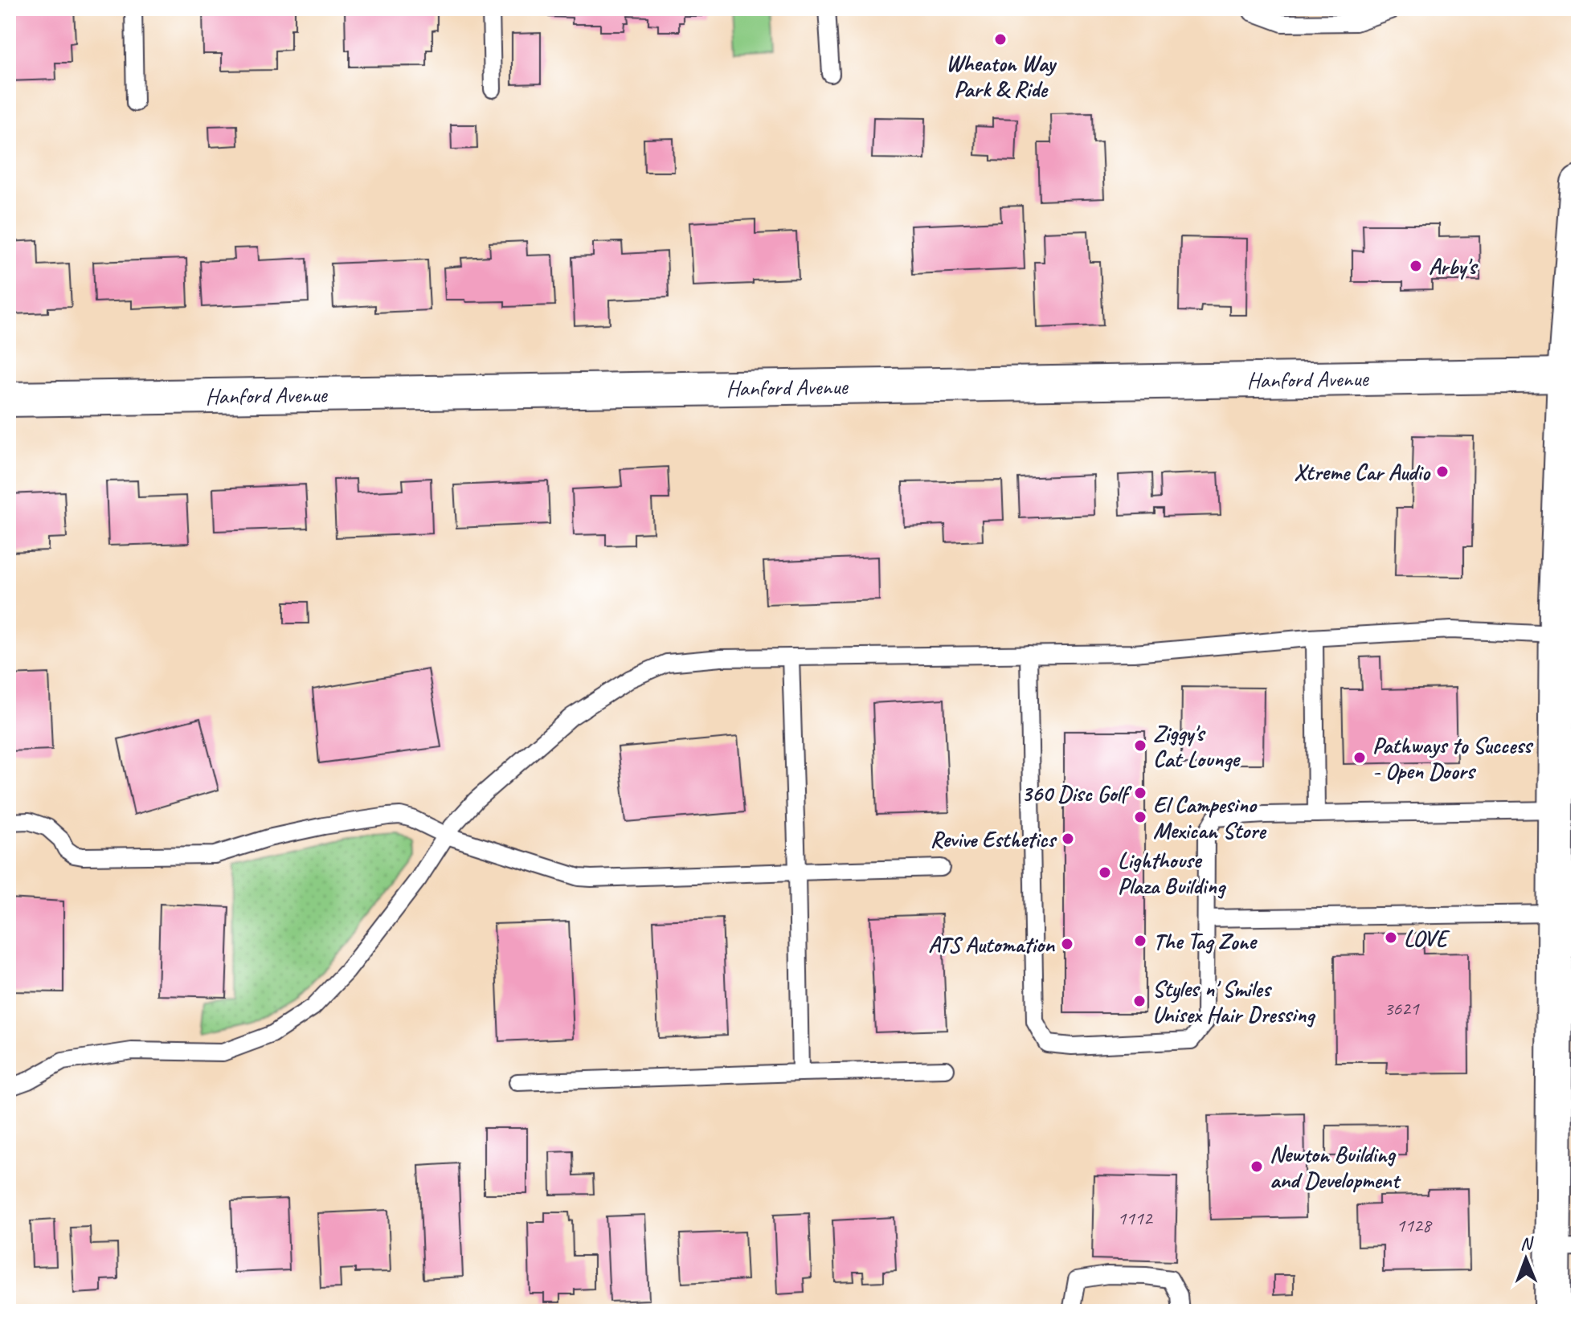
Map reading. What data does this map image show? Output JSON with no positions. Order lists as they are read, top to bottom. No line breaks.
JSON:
{"streets":{"street":["Hanford Avenue"]},"places":["Wheaton Way Park & Ride","Arby's","Xtreme Car Audio","Ziggy's Cat Lounge","Pathways to Success - Open Doors","360 Disc Golf","El Campesino Mexican Store","Revive Esthetics","Lighthouse Plaza Building","LOVE","The Tag Zone","ATS Automation","Styles n' Smiles Unisex Hair Dressing","Newton Building and Development"],"house_numbers":["3621","1112","1128"],"north":"top"}
